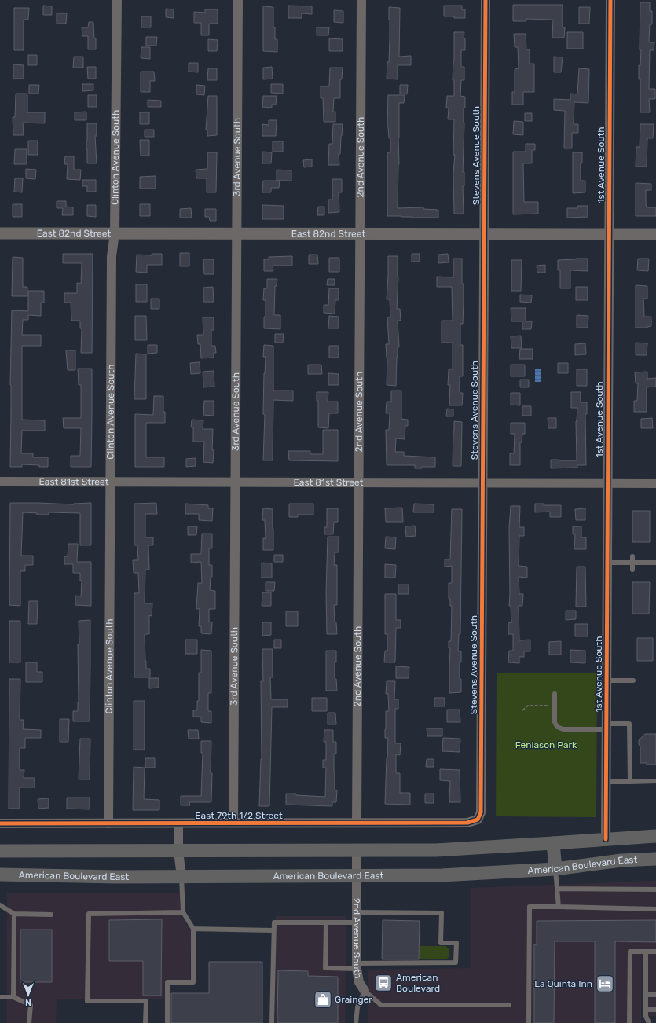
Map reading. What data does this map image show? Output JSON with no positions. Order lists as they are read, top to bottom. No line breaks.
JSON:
{"streets":{"main road":["American Boulevard East"],"street":["Stevens Avenue South","Clinton Avenue South","3rd Avenue South","2nd Avenue South","1st Avenue South","East 82nd Street","East 81st Street","East 79th 1/2 Street"]},"crossings":[["Stevens Avenue South","East 82nd Street"],["Stevens Avenue South","East 81st Street"],["Stevens Avenue South","East 79th 1/2 Street"],["Clinton Avenue South","East 82nd Street"],["Clinton Avenue South","East 81st Street"],["Clinton Avenue South","East 79th 1/2 Street"],["3rd Avenue South","East 82nd Street"],["3rd Avenue South","East 81st Street"],["3rd Avenue South","East 79th 1/2 Street"],["2nd Avenue South","East 82nd Street"],["2nd Avenue South","East 81st Street"],["2nd Avenue South","East 79th 1/2 Street"],["2nd Avenue South","American Boulevard East"],["1st Avenue South","East 82nd Street"],["1st Avenue South","East 81st Street"]],"parks":["Fenlason Park"],"places":{"bus stop":["American Boulevard"],"hotel":["La Quinta Inn"],"shop":["Grainger"]},"north":"bottom"}
